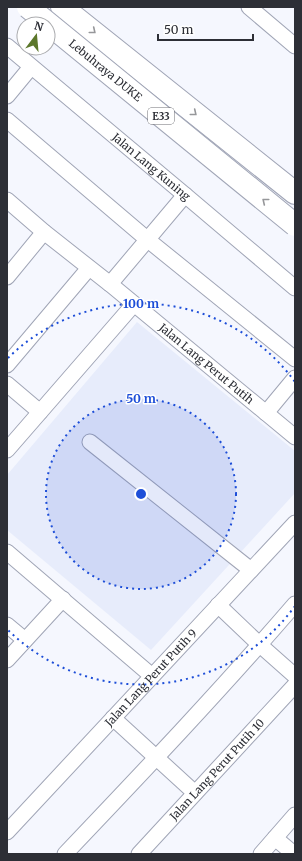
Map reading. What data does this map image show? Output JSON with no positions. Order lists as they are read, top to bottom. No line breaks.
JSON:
{"streets":{"highway":["Lebuhraya DUKE","E33"],"street":["Jalan Lang Kuning","Jalan Lang Perut Putih","Jalan Lang Perut Putih 9","Jalan Lang Perut Putih 10"]},"scale_bar":"50 m","north":"top","rings":["100 m","50 m"]}
